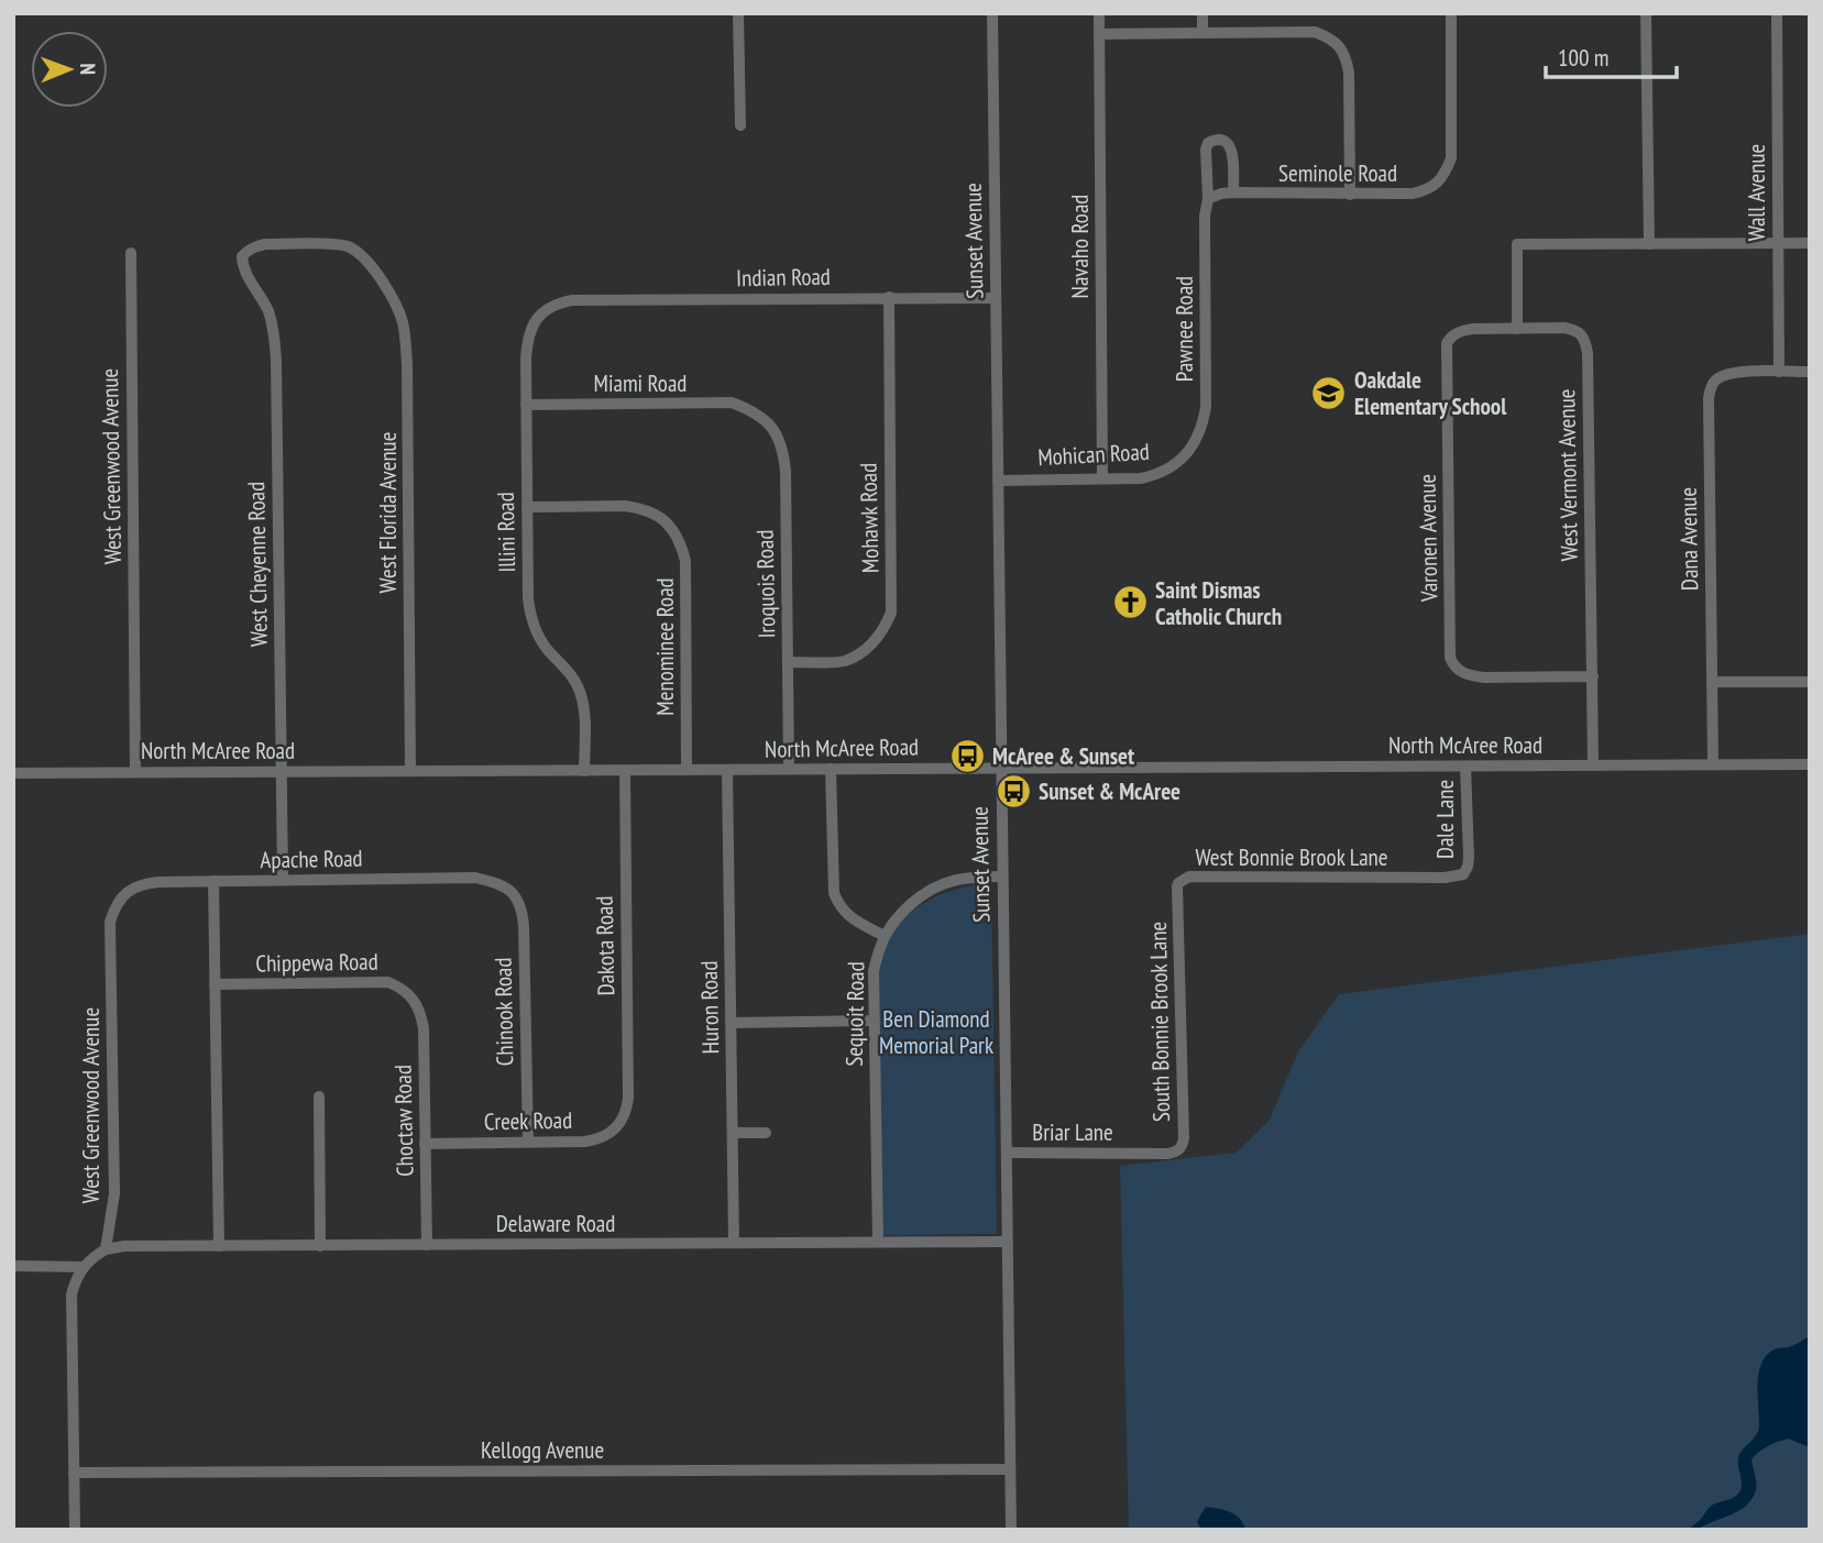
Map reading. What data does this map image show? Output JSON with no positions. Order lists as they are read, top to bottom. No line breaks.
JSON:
{"streets":{"street":["Seminole Road","Wall Avenue","Sunset Avenue","Navaho Road","Indian Road","Pawnee Road","Miami Road","Mohican Road","West Greenwood Avenue","West Vermont Avenue","West Florida Avenue","Mohawk Road","Illini Road","Varonen Avenue","Dana Avenue","West Cheyenne Road","Iroquois Road","Menominee Road","North McAree Road","Dale Lane","West Bonnie Brook Lane","Apache Road","Dakota Road","Chippewa Road","Huron Road","Chinook Road","Sequoit Road","South Bonnie Brook Lane","Choctaw Road","Creek Road","Briar Lane","Delaware Road","Kellogg Avenue"]},"crossings":[["Seminole Road","Pawnee Road"],["Wall Avenue","Dana Avenue"],["Sunset Avenue","Indian Road"],["Sunset Avenue","Mohican Road"],["Sunset Avenue","North McAree Road"],["Sunset Avenue","Briar Lane"],["Sunset Avenue","Delaware Road"],["Sunset Avenue","Kellogg Avenue"],["Navaho Road","Mohican Road"],["Indian Road","Mohawk Road"],["Indian Road","Illini Road"],["Pawnee Road","Mohican Road"],["Miami Road","Illini Road"],["Miami Road","Iroquois Road"],["West Greenwood Avenue","North McAree Road"],["West Greenwood Avenue","Apache Road"],["West Greenwood Avenue","Delaware Road"],["West Vermont Avenue","Varonen Avenue"],["West Vermont Avenue","North McAree Road"],["West Florida Avenue","West Cheyenne Road"],["West Florida Avenue","North McAree Road"],["Mohawk Road","Iroquois Road"],["Illini Road","Menominee Road"],["Illini Road","North McAree Road"],["Dana Avenue","North McAree Road"],["West Cheyenne Road","North McAree Road"],["West Cheyenne Road","Apache Road"],["Iroquois Road","North McAree Road"],["Menominee Road","North McAree Road"],["North McAree Road","Dale Lane"],["North McAree Road","Dakota Road"],["North McAree Road","Huron Road"],["North McAree Road","Sequoit Road"],["Dale Lane","West Bonnie Brook Lane"],["West Bonnie Brook Lane","South Bonnie Brook Lane"],["Apache Road","Chinook Road"],["Dakota Road","Creek Road"],["Chippewa Road","Choctaw Road"],["Huron Road","Delaware Road"],["Chinook Road","Creek Road"],["Sequoit Road","Delaware Road"],["South Bonnie Brook Lane","Briar Lane"],["Choctaw Road","Creek Road"],["Choctaw Road","Delaware Road"]],"parks":["Ben Diamond Memorial Park"],"places":{"school or university":["Oakdale Elementary School"],"church":["Saint Dismas Catholic Church"],"bus stop":["McAree & Sunset","Sunset & McAree"]},"scale_bar":"100 m","north":"right"}
